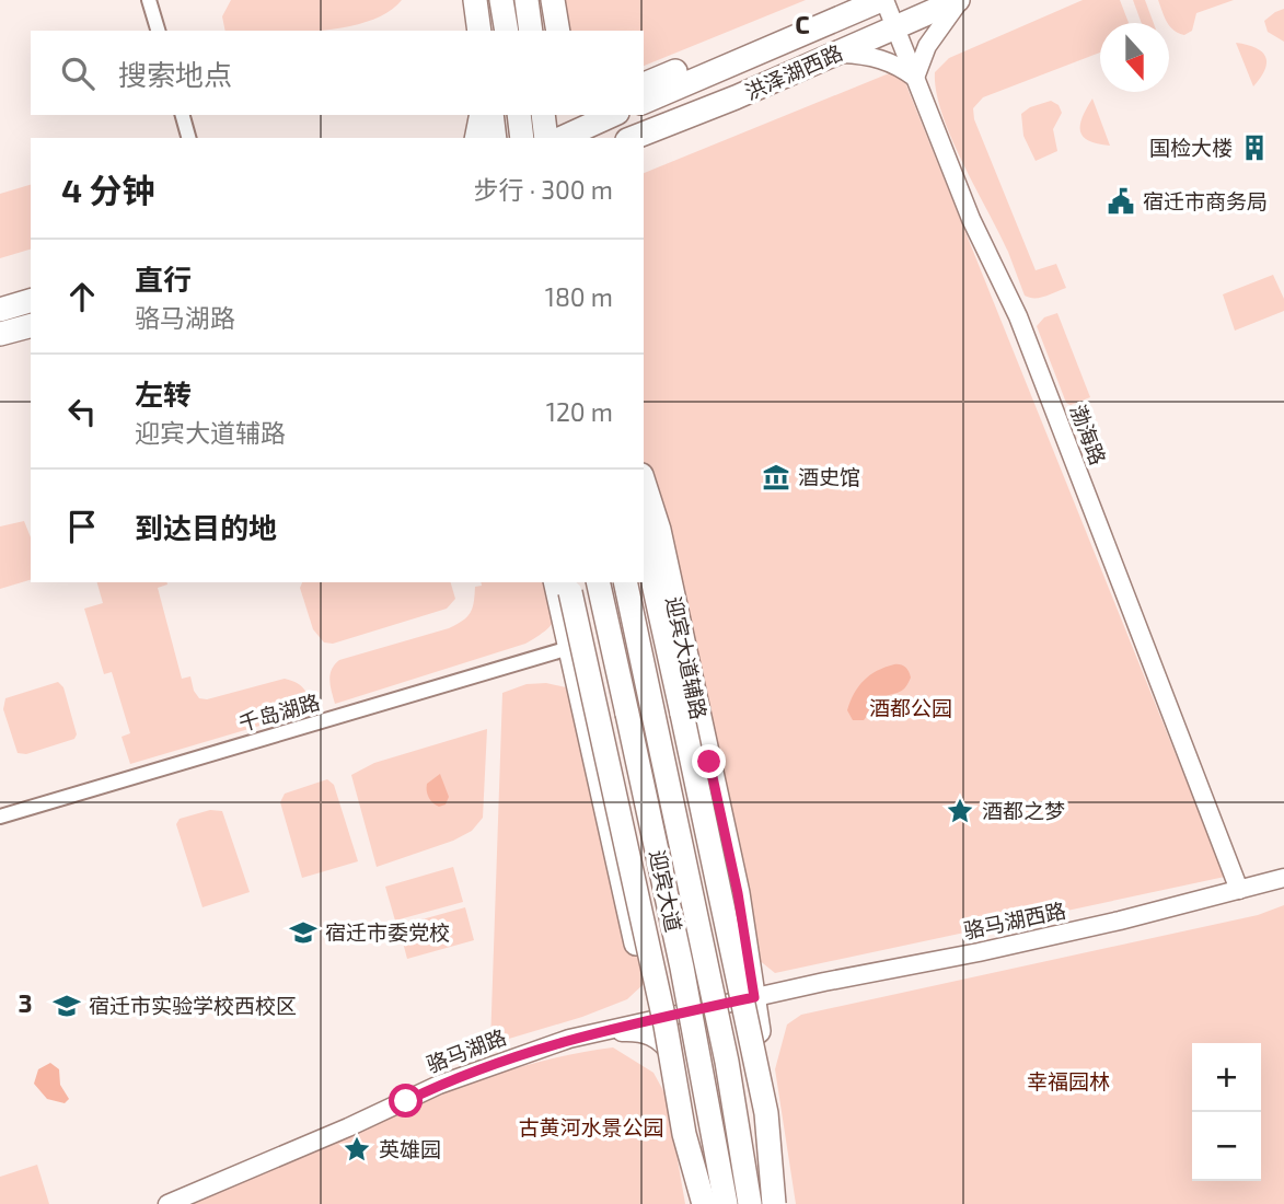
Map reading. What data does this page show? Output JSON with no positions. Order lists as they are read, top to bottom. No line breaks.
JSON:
{"streets":{"main road":["洪泽湖西路","迎宾大道辅路","迎宾大道"],"street":["渤海路","千岛湖路","骆马湖西路","骆马湖路"]},"crossings":[["洪泽湖西路","渤海路"],["渤海路","骆马湖西路"],["迎宾大道辅路","骆马湖西路"],["迎宾大道辅路","骆马湖路"],["骆马湖西路","骆马湖路"]],"parks":["酒都公园","幸福园林","古黄河水景公园"],"places":{"building":["国检大楼"],"public building":["宿迁市商务局"],"museum":["酒史馆"],"place":["酒都之梦","英雄园"],"school or university":["宿迁市委党校","宿迁市实验学校西校区"]},"north":"bottom","page":{"search":"搜索地点","heading":["4 分钟","步行 · 300 m"],"list":[["直行","骆马湖路","180 m"],["左转","迎宾大道辅路","120 m"],"到达目的地"],"map_buttons":["+","−"]},"grid":{"columns":["C"],"rows":["3"]}}
